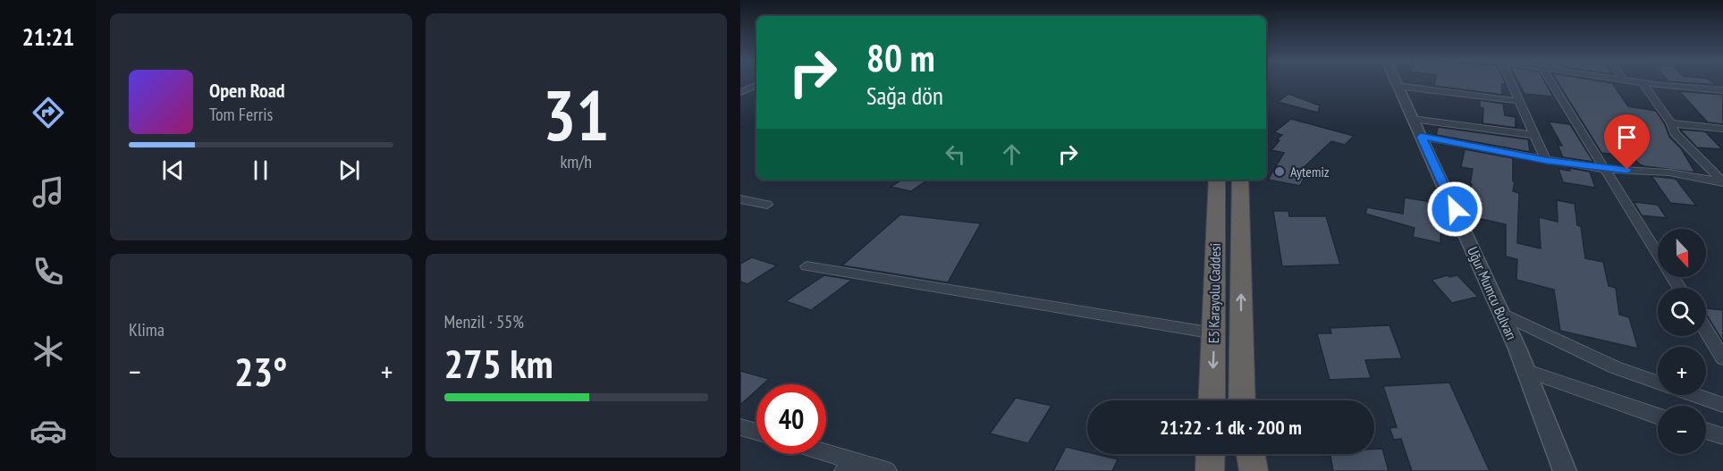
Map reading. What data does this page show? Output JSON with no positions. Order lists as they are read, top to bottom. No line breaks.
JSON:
{"streets":{"highway":["E5 Karayolu Caddesi"],"street":["Uğur Mumcu Bulvarı"]},"places":["Aytemiz"],"north":"bottom","page":{"tabs":"21:21","tile":[["31","km/h"],"Klima",["Menzil · 55%","275 km"]],"turn":["80 m","Sağa dön"],"song":["Open Road","Tom Ferris"],"map_buttons":["+","−"],"heat":["−","23°","+"],"limit":"40","trip":"21:22 · 1 dk · 200 m"}}
